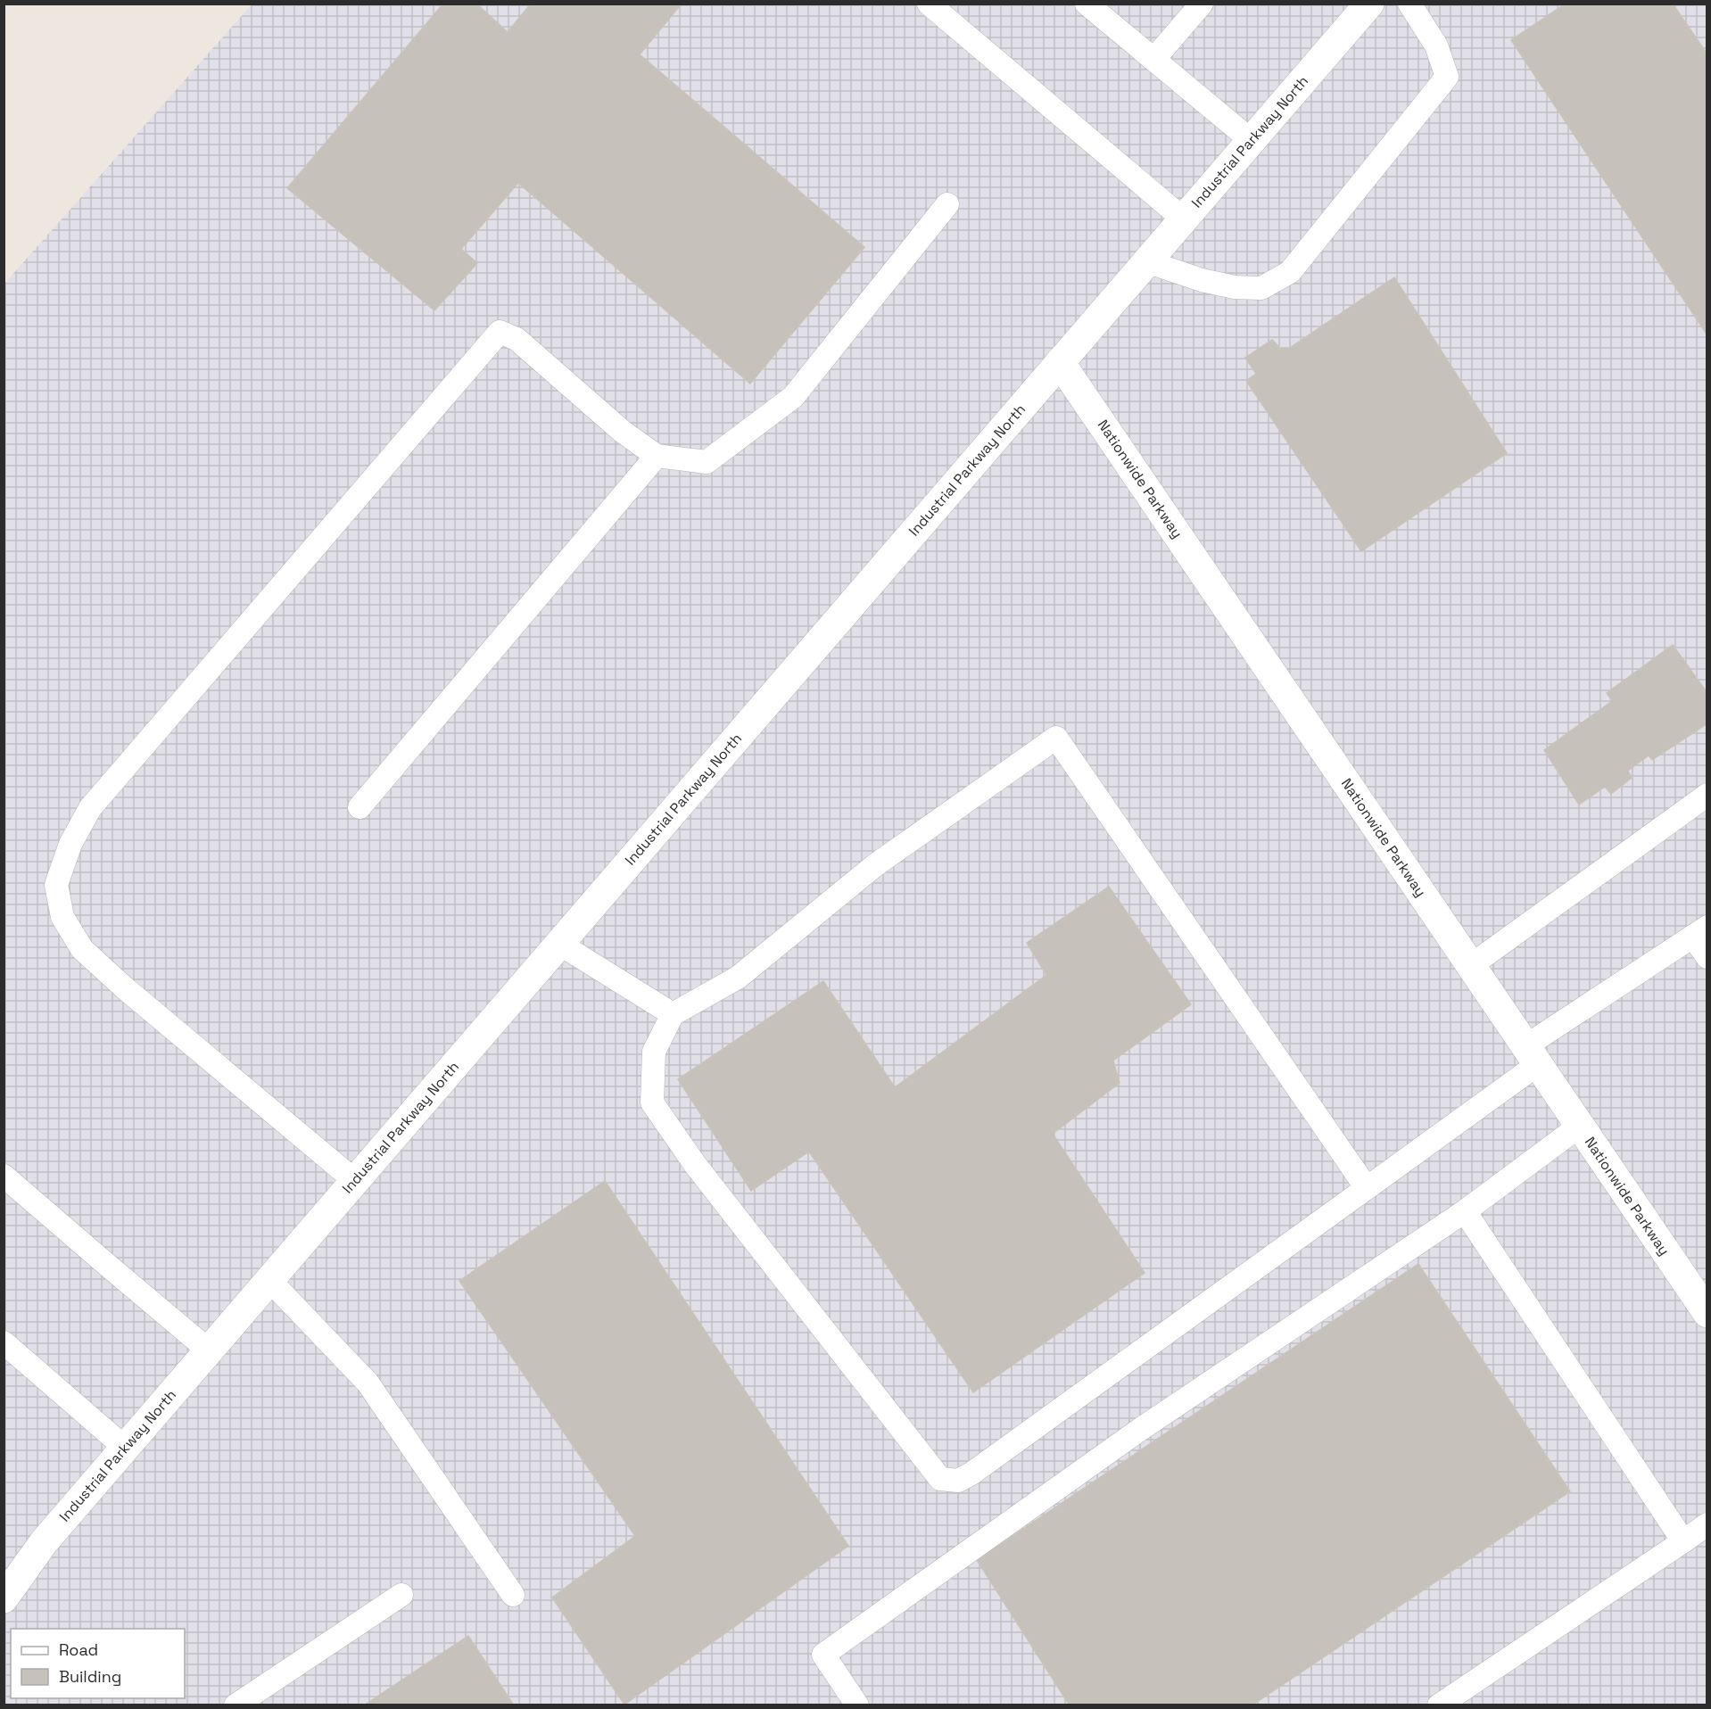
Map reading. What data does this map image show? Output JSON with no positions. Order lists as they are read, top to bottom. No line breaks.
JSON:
{"streets":{"street":["Industrial Parkway North","Nationwide Parkway"]},"crossings":[["Industrial Parkway North","Nationwide Parkway"]],"legend":["Road","Building"]}
